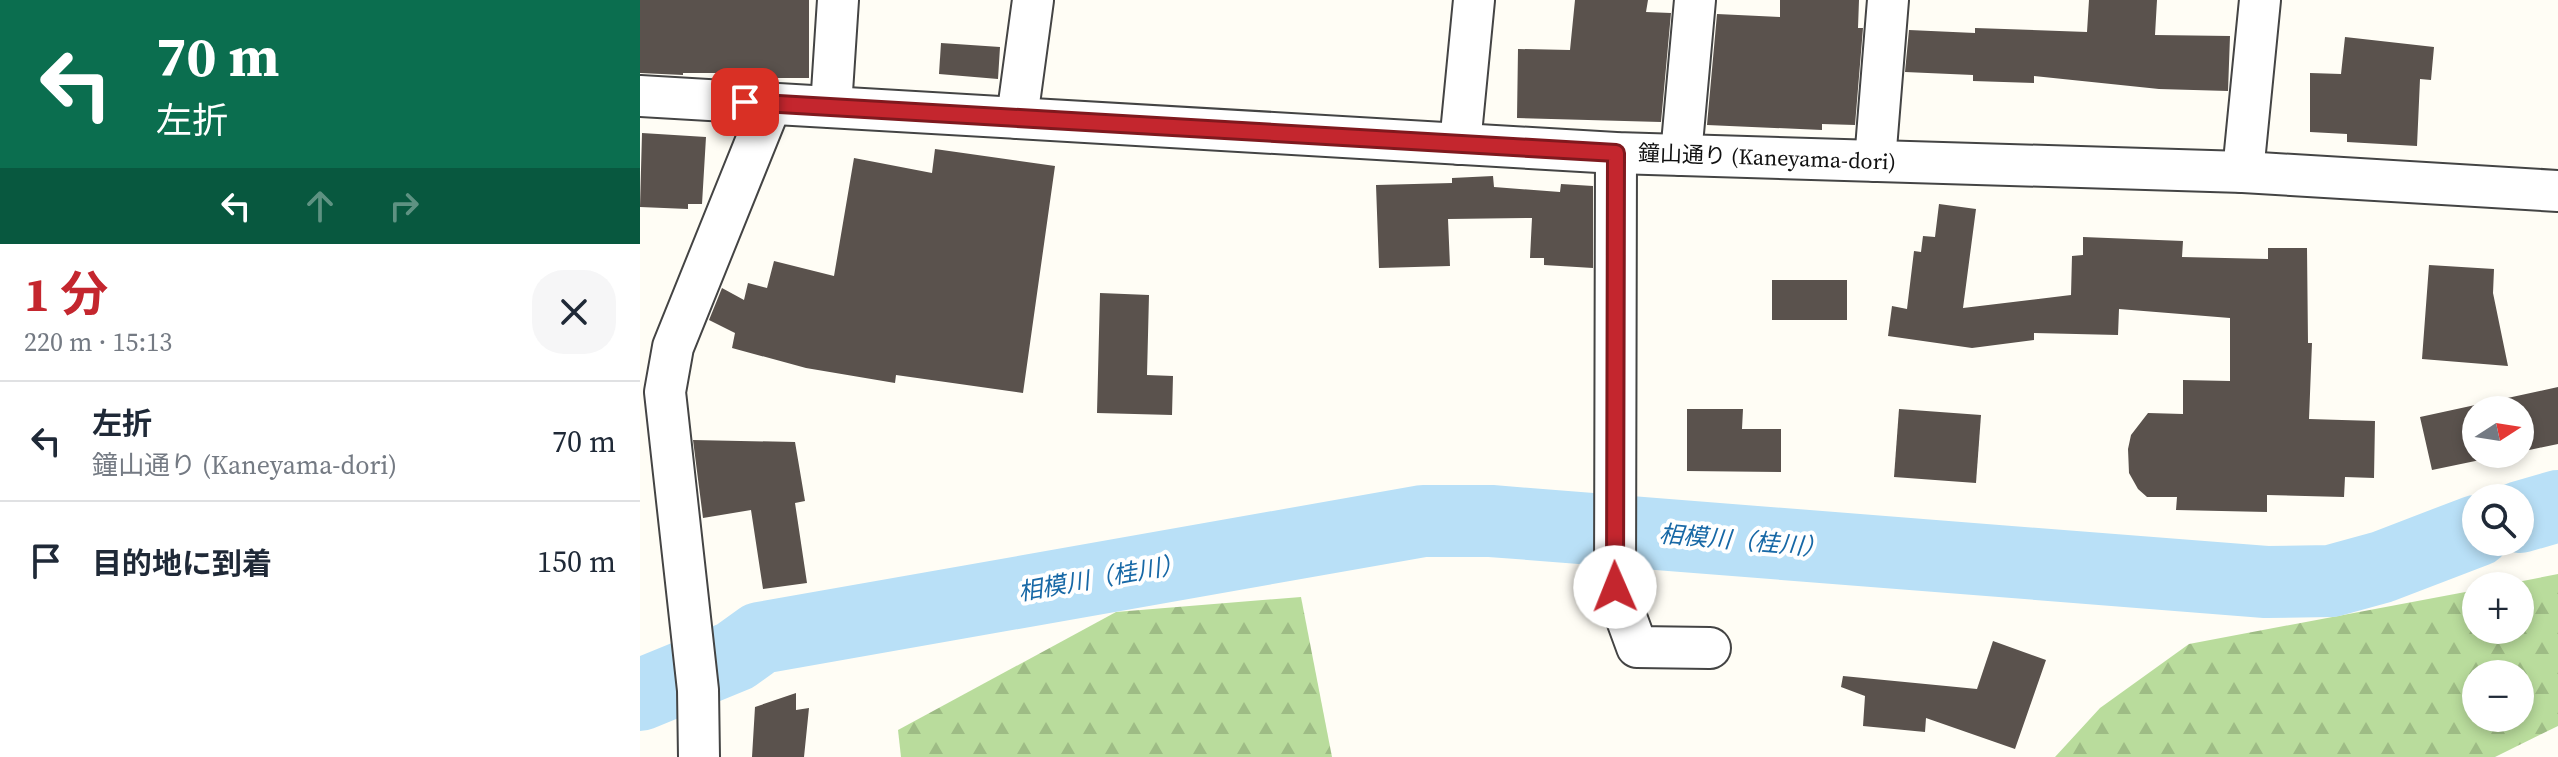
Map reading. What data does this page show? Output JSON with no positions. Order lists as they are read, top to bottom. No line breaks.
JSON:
{"streets":{"street":["鐘山通り (Kaneyama-dori)"]},"water":["相模川（桂川）"],"north":"right","page":{"turn":["70 m","左折"],"heading":["1 分","220 m · 15:13"],"list":[{"name":"左折","note":"鐘山通り (Kaneyama-dori)","value":"70 m"},{"name":"目的地に到着","value":"150 m"}],"map_buttons":["+","−"]}}
